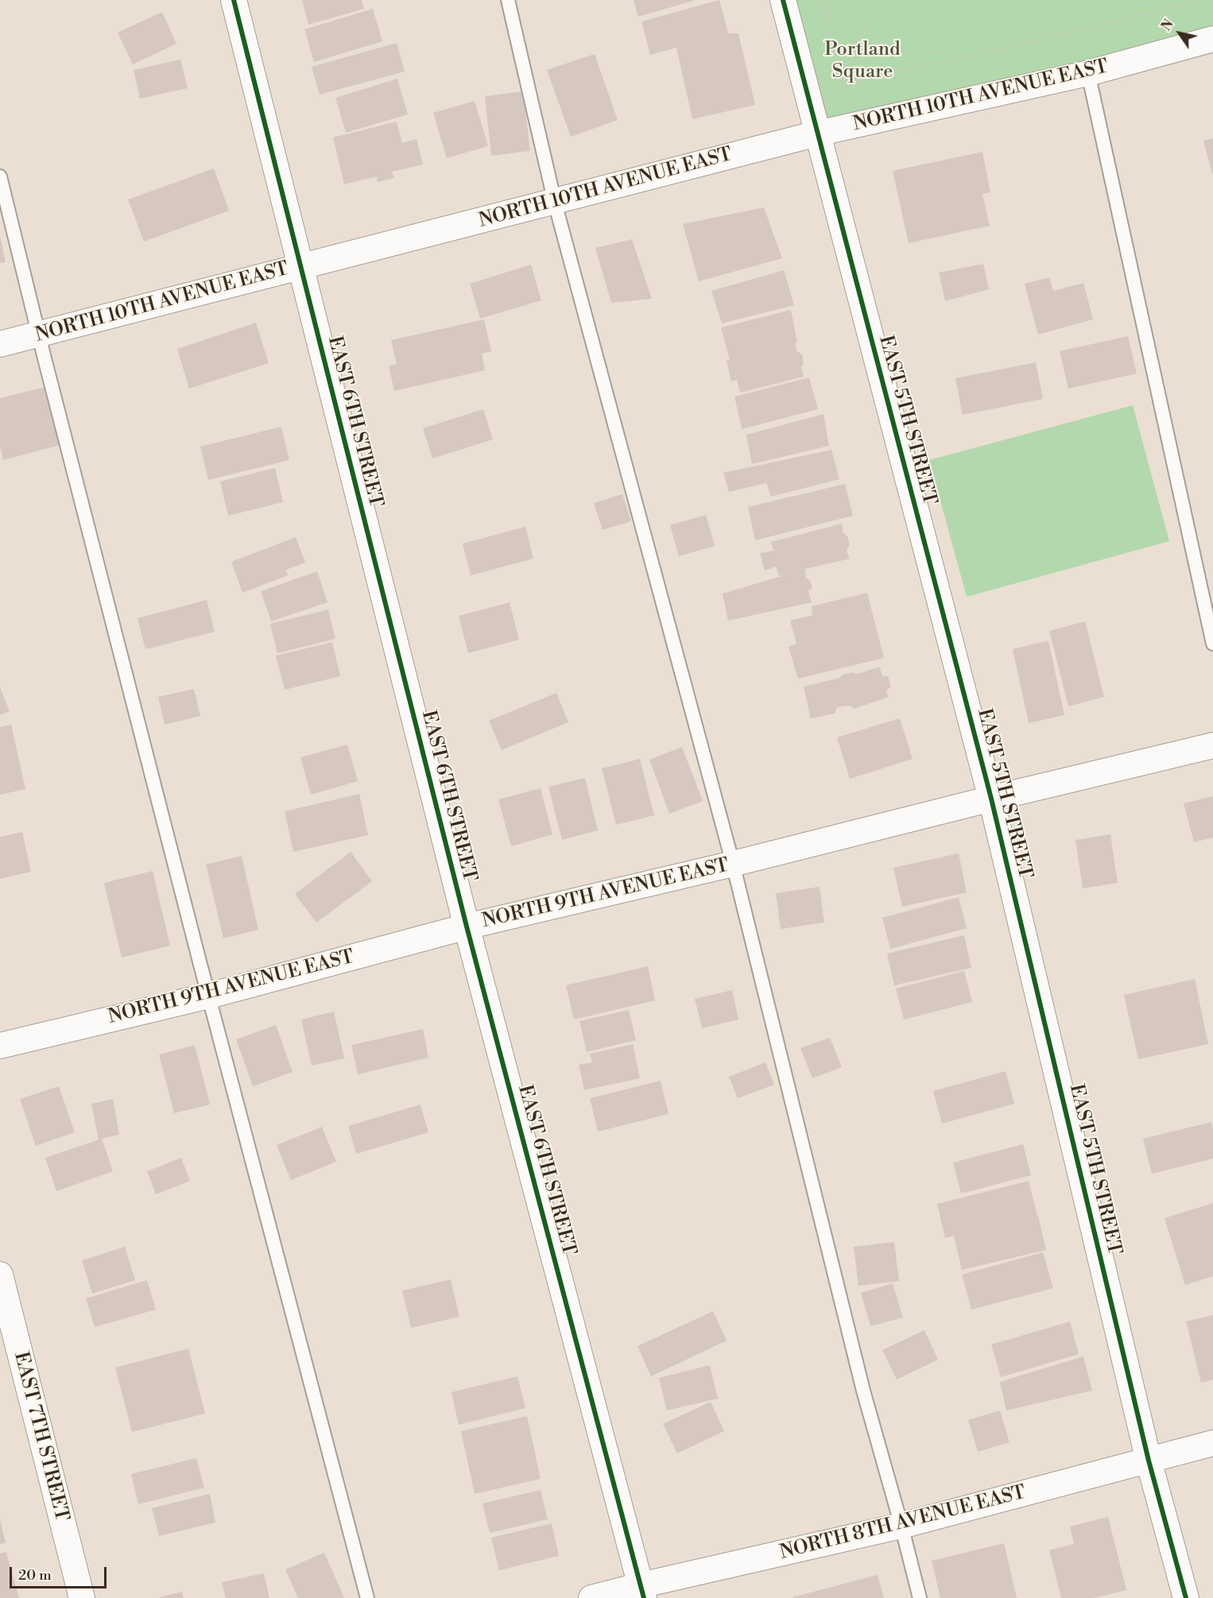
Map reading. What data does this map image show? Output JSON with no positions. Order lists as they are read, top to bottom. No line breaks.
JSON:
{"streets":{"street":["NORTH 10TH AVENUE EAST","EAST 5TH STREET","EAST 6TH STREET","NORTH 9TH AVENUE EAST","EAST 7TH STREET","NORTH 8TH AVENUE EAST"]},"crossings":[["NORTH 10TH AVENUE EAST","EAST 5TH STREET"],["NORTH 10TH AVENUE EAST","EAST 6TH STREET"],["EAST 5TH STREET","NORTH 9TH AVENUE EAST"],["EAST 5TH STREET","NORTH 8TH AVENUE EAST"],["EAST 6TH STREET","NORTH 9TH AVENUE EAST"],["EAST 6TH STREET","NORTH 8TH AVENUE EAST"]],"parks":["Portland Square"],"scale_bar":"20 m","north":"top left"}
